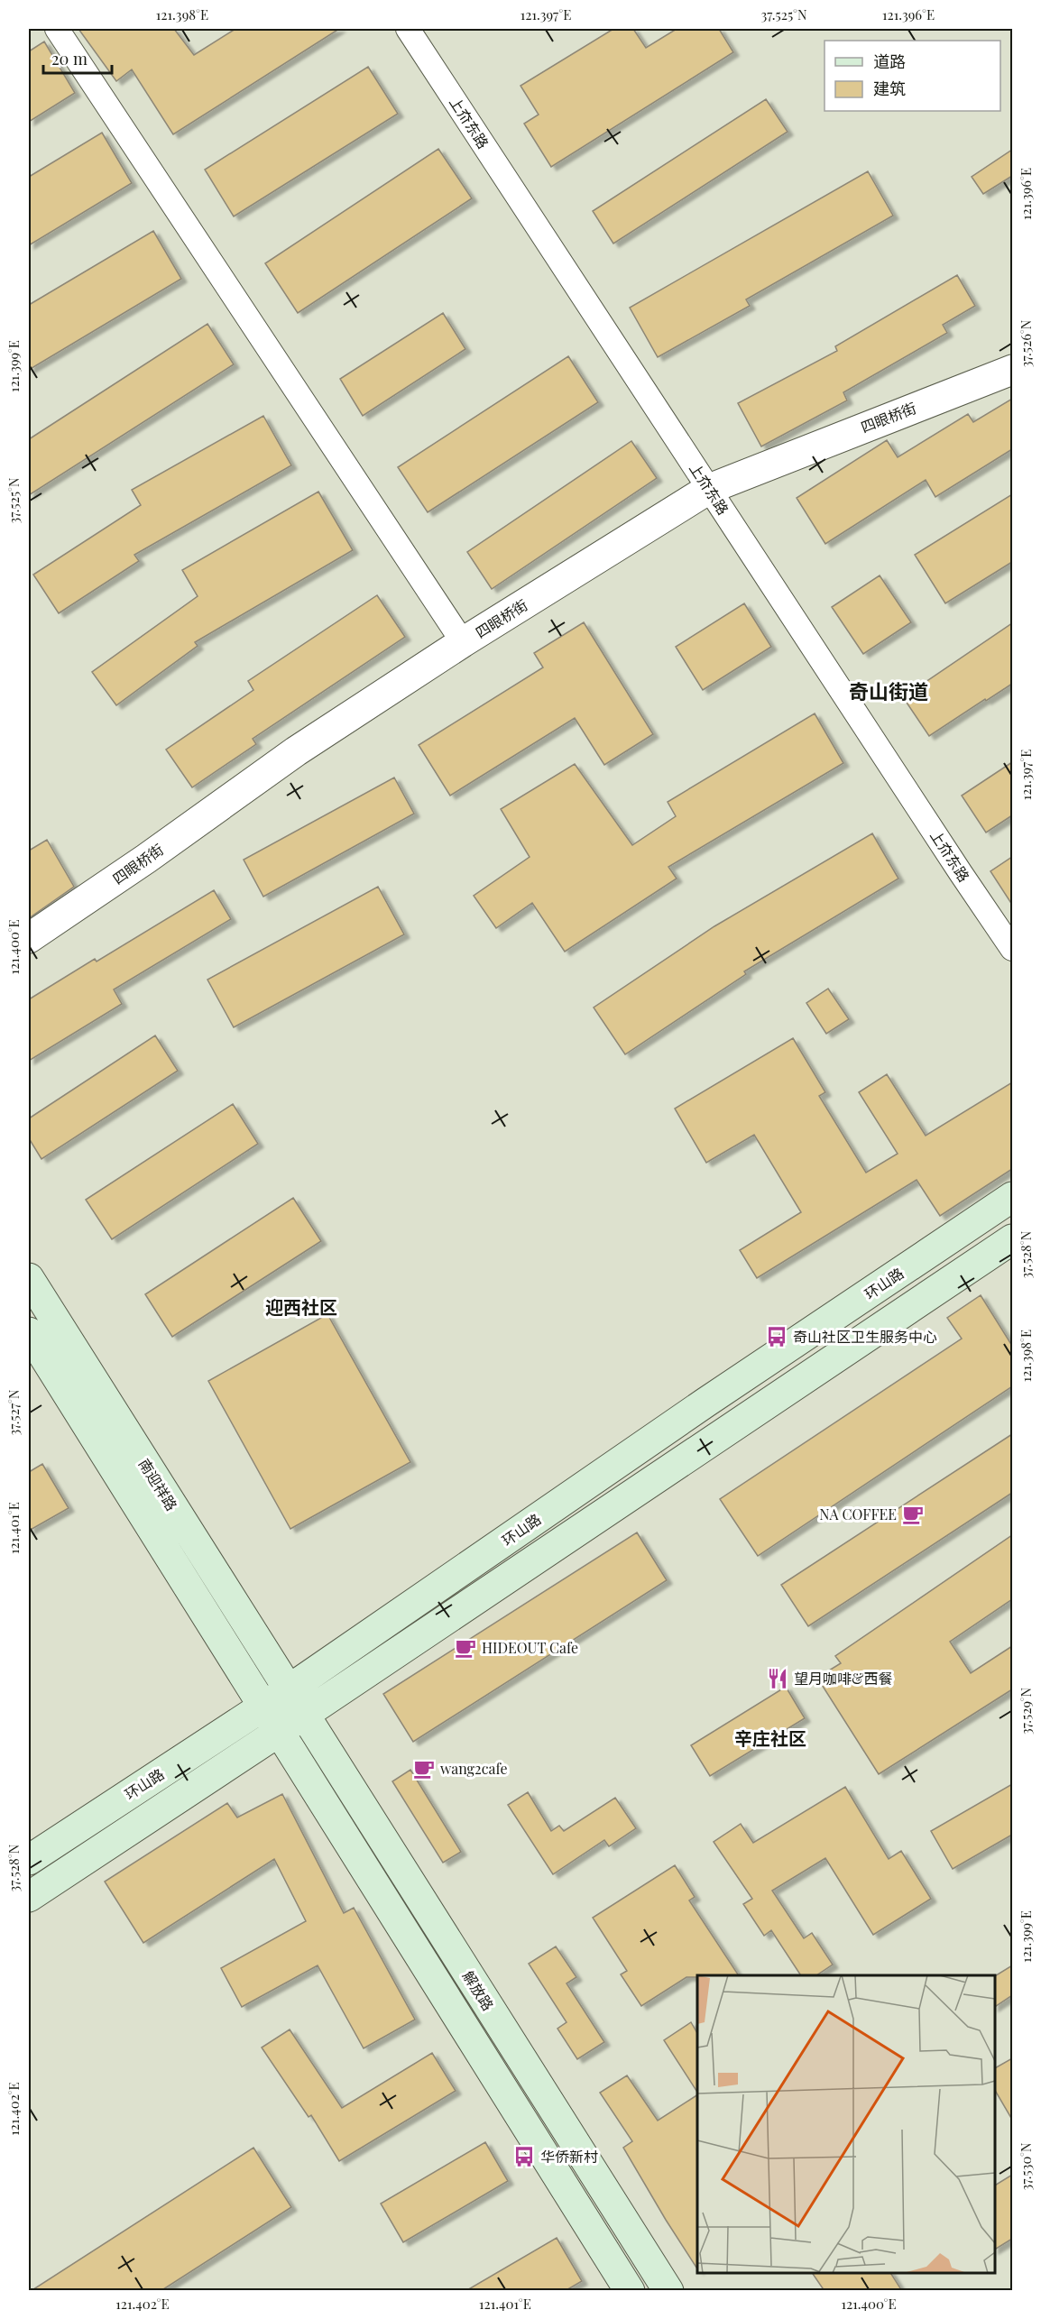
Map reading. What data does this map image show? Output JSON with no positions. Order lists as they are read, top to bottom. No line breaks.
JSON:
{"streets":{"main road":["环山路","南迎祥路","解放路"],"street":["上夼东路","四眼桥街"]},"crossings":[["上夼东路","四眼桥街"],["环山路","南迎祥路"],["环山路","解放路"],["南迎祥路","解放路"]],"districts":["奇山街道","迎西社区","辛庄社区"],"places":{"bus stop":["奇山社区卫生服务中心","华侨新村"],"cafe":["NA COFFEE","HIDEOUT Cafe","wang2cafe"],"restaurant":["望月咖啡&西餐"]},"legend":["道路","建筑"],"scale_bar":"20 m","coordinates":["121.398°E","121.397°E","37.525°N","121.396°E","37.526°N","121.399°E","121.400°E","37.528°N","37.527°N","121.401°E","37.529°N","121.402°E","37.530°N"]}
